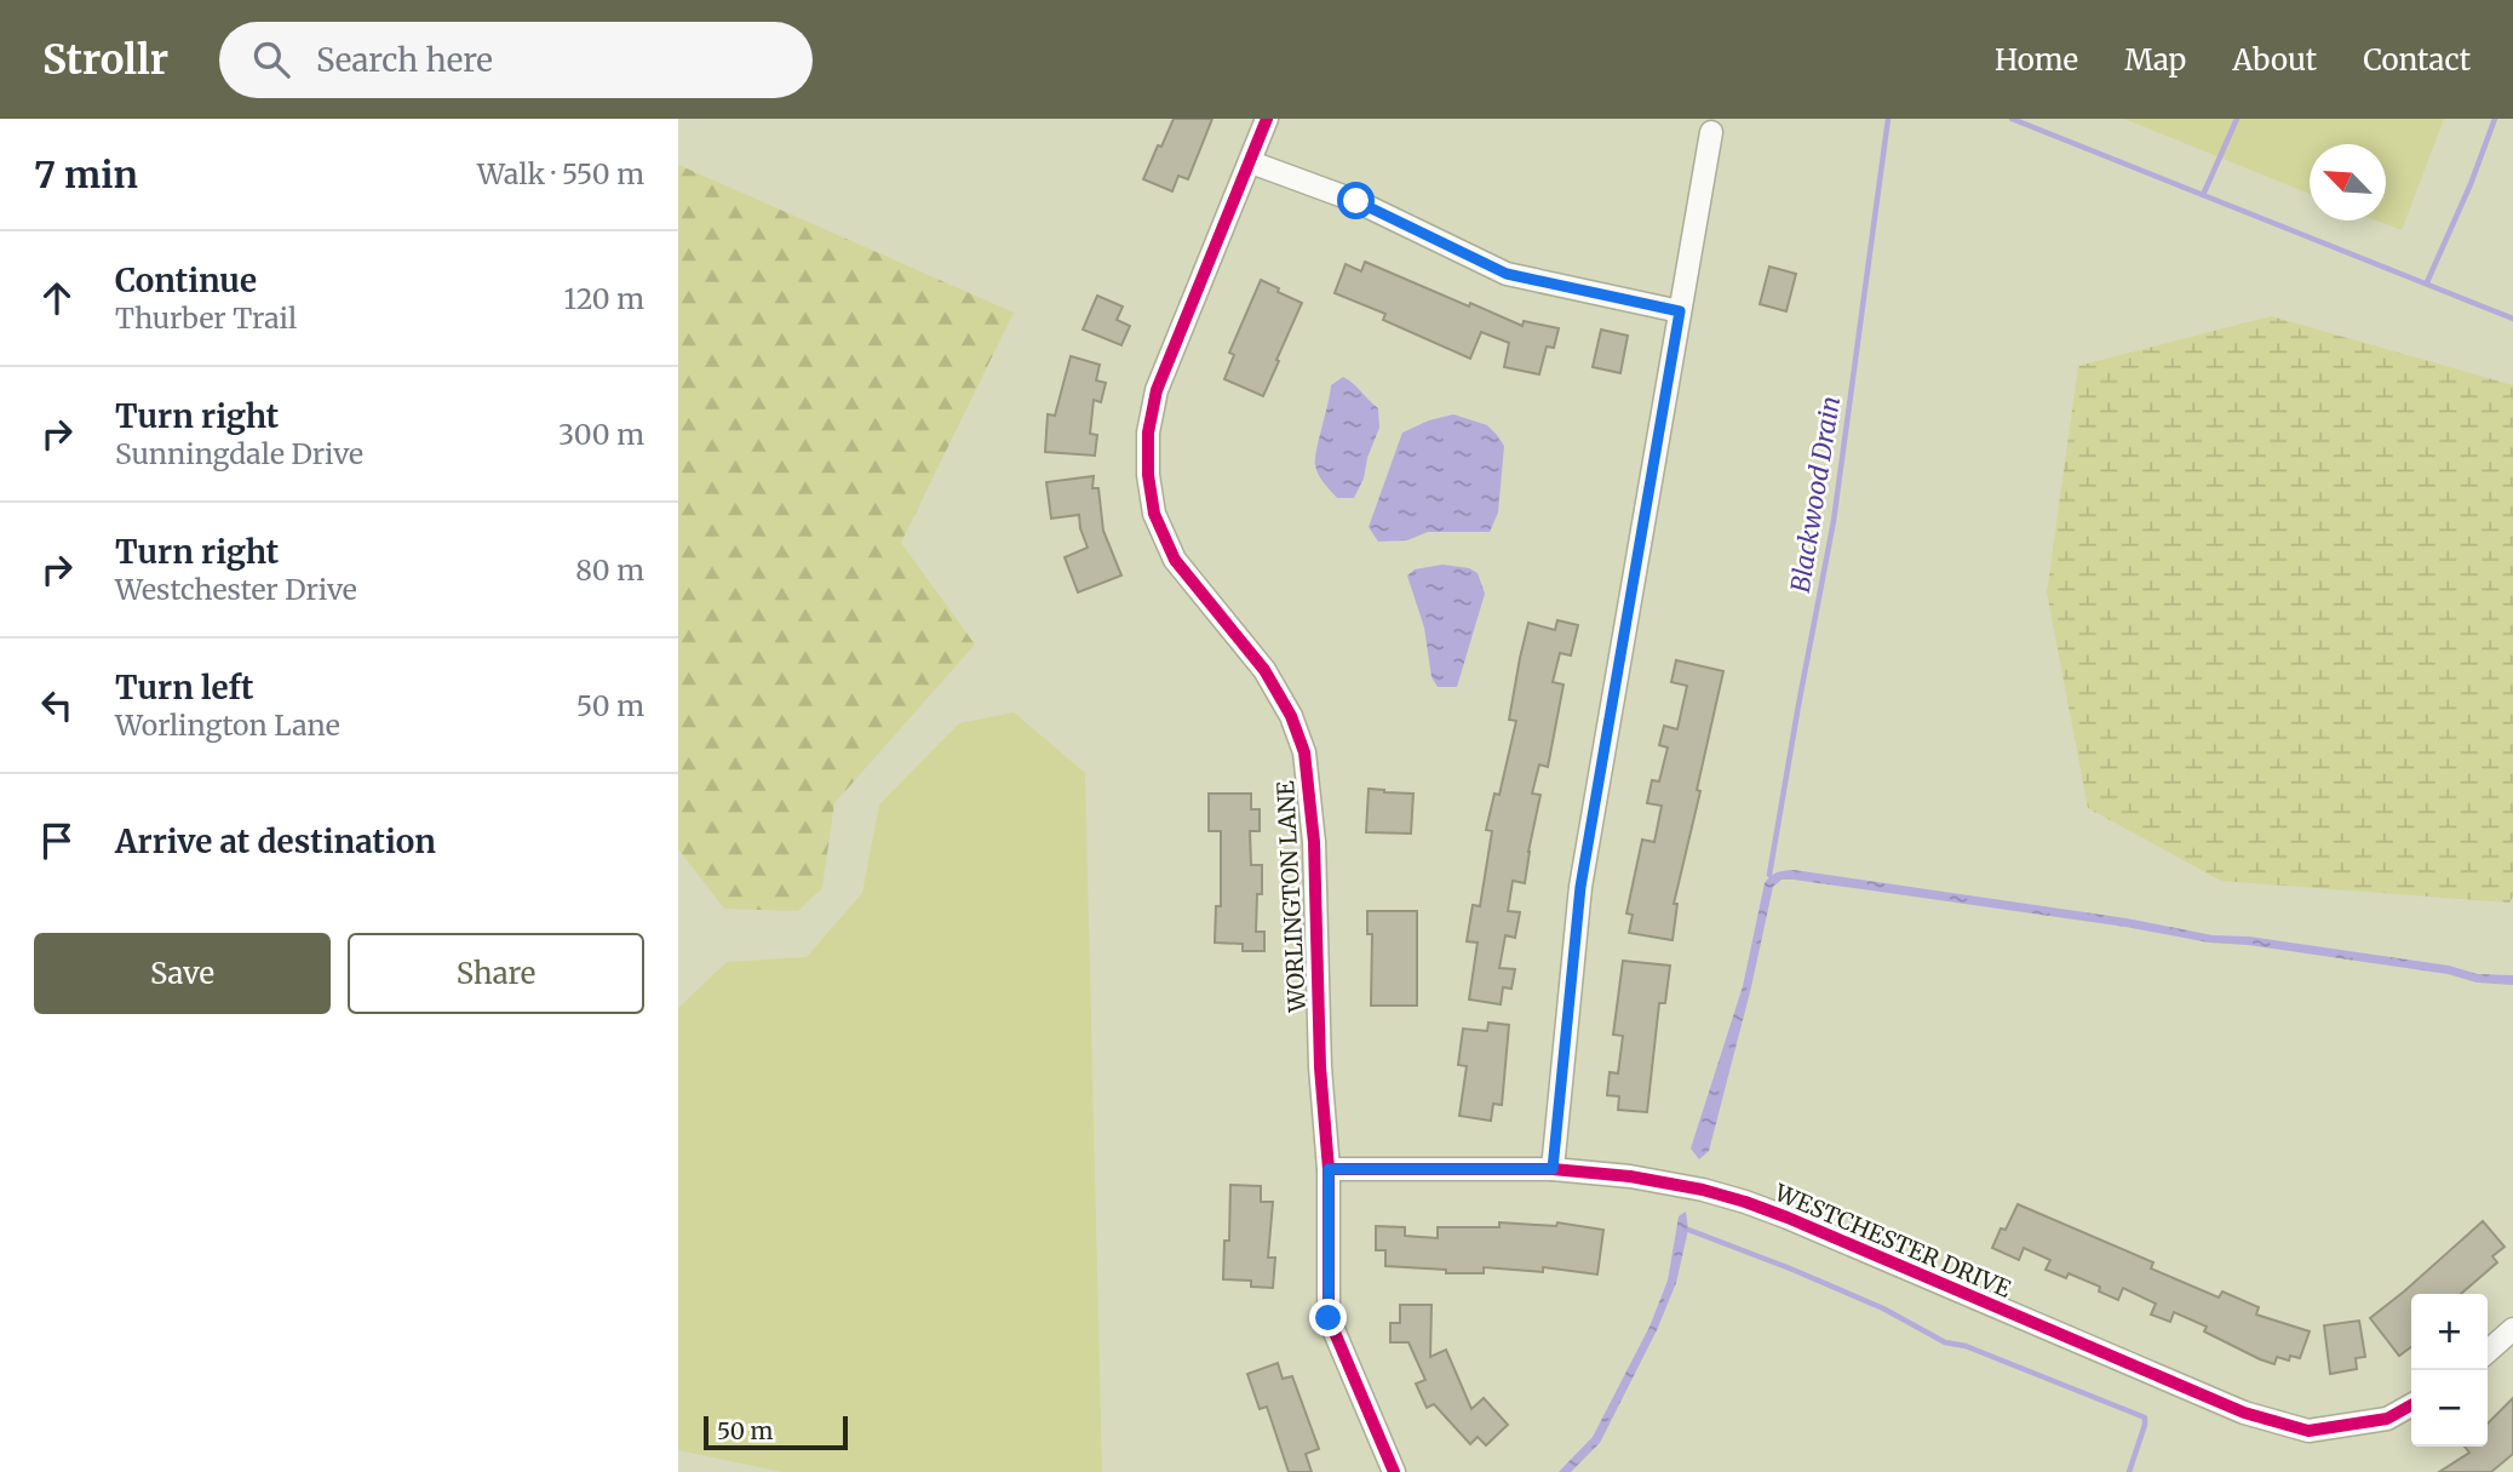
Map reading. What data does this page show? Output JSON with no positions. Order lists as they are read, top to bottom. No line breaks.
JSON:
{"streets":{"street":["WORLINGTON LANE","WESTCHESTER DRIVE"]},"crossings":[["WORLINGTON LANE","WESTCHESTER DRIVE"]],"water":["Blackwood Drain"],"scale_bar":"50 m","north":"top left","page":{"header":"Strollr","search":"Search here","nav":["Home","Map","About","Contact"],"heading":["7 min","Walk · 550 m"],"list":[["Continue","Thurber Trail","120 m"],["Turn right","Sunningdale Drive","300 m"],["Turn right","Westchester Drive","80 m"],["Turn left","Worlington Lane","50 m"],"Arrive at destination"],"buttons":["Save","Share"],"map_buttons":["+","−"],"scale":"50 m"}}
